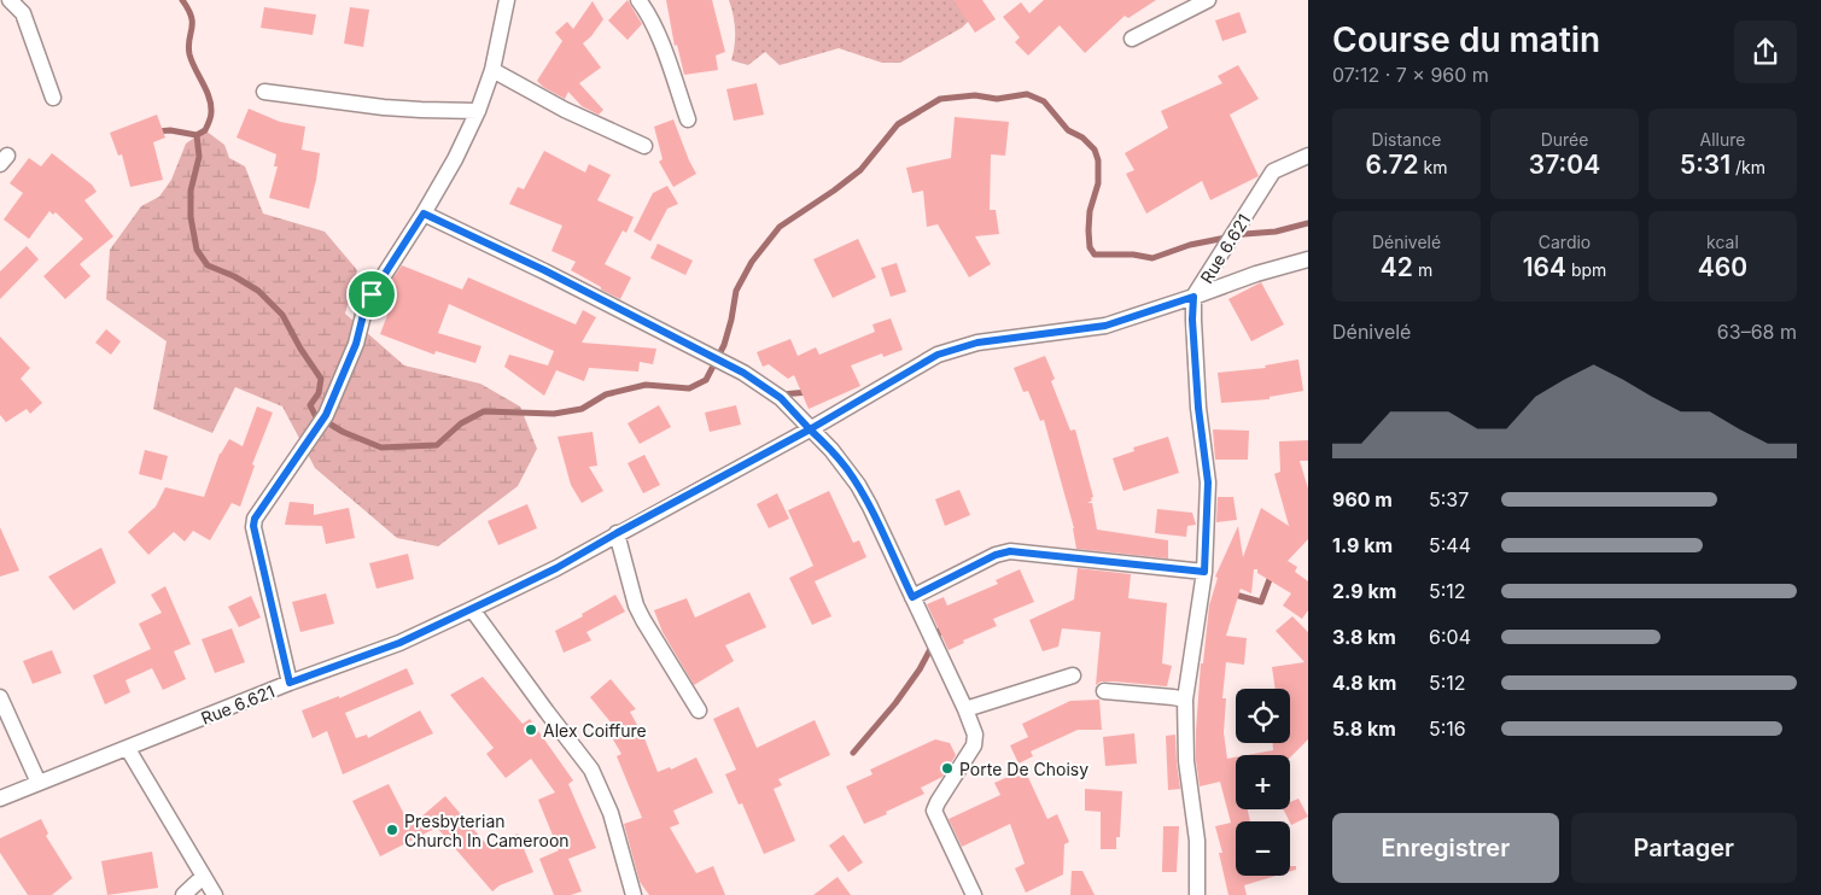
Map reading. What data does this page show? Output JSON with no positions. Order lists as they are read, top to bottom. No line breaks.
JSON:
{"streets":{"street":["Rue 6.621"]},"places":["Alex Coiffure","Porte De Choisy","Presbyterian Church In Cameroon"],"page":{"heading":["Course du matin","07:12 · 7 × 960 m"],"stats":[["Distance","6.72 km"],["Durée","37:04"],["Allure","5:31 /km"],["Dénivelé","42 m"],["Cardio","164 bpm"],["kcal","460"]],"chart":["Dénivelé","63–68 m"],"list":[{"name":"960 m","note":"5:37"},{"name":"1.9 km","note":"5:44"},{"name":"2.9 km","note":"5:12"},{"name":"3.8 km","note":"6:04"},{"name":"4.8 km","note":"5:12"},{"name":"5.8 km","note":"5:16"}],"map_buttons":["+","−"],"buttons":["Enregistrer","Partager"]}}
